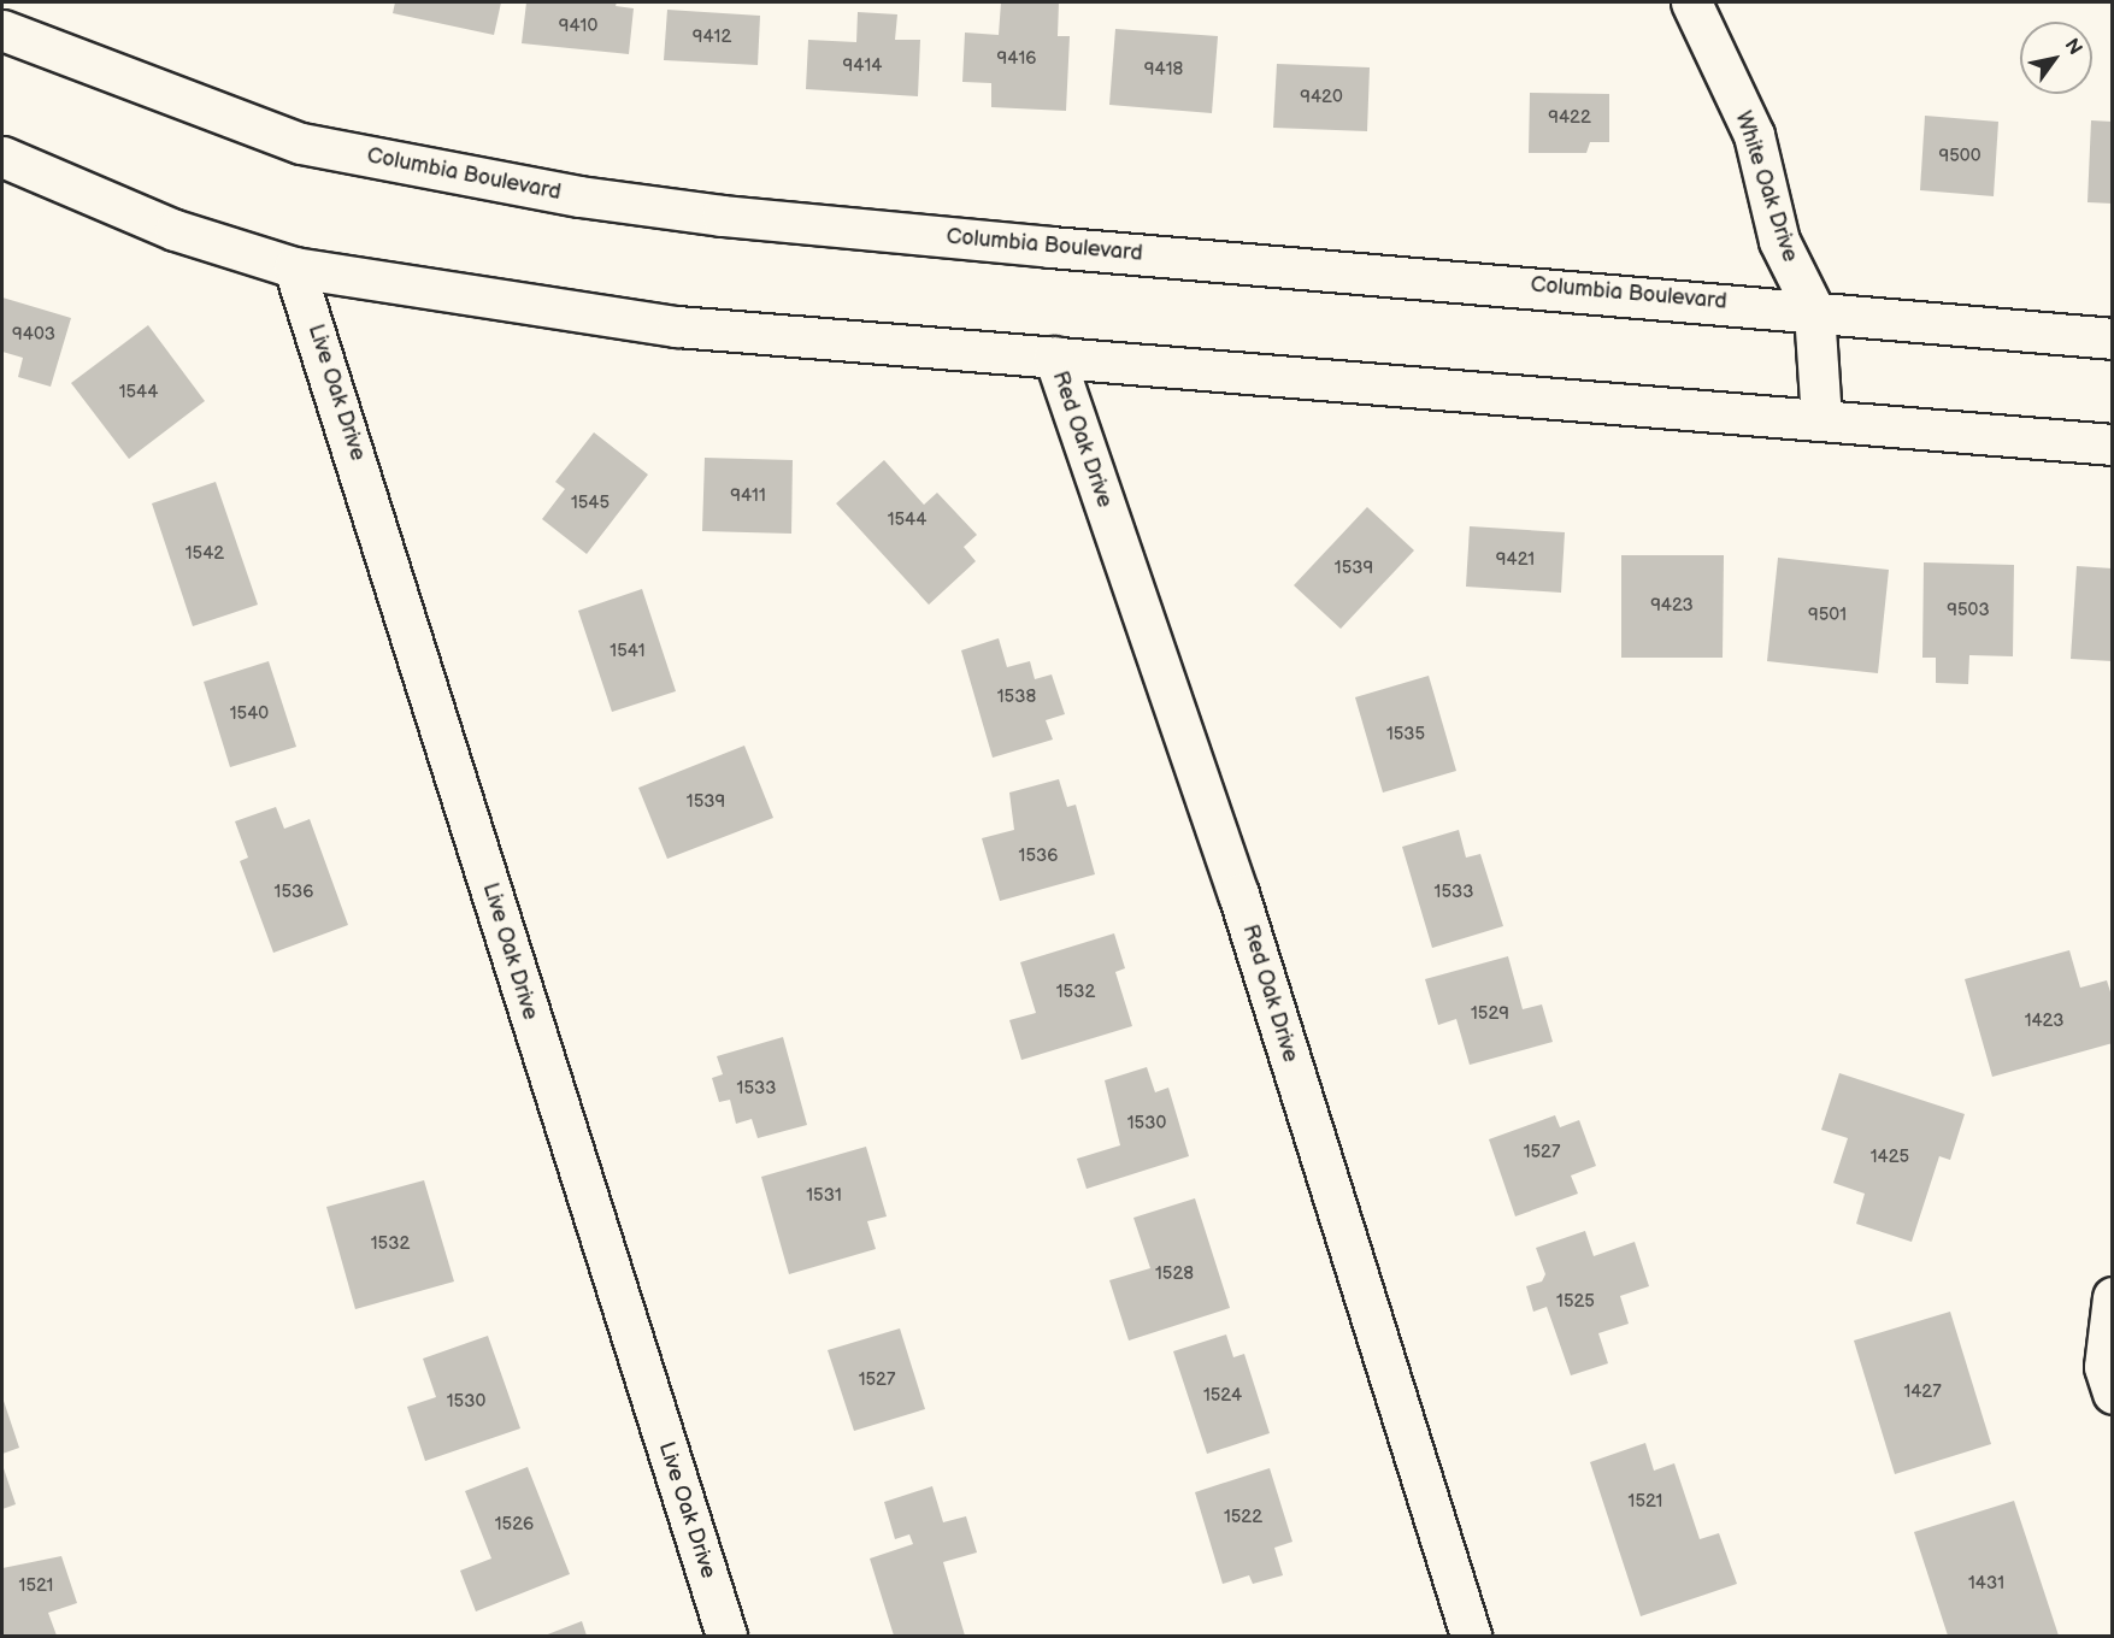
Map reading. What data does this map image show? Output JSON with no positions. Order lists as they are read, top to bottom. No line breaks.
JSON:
{"streets":{"street":["Columbia Boulevard","White Oak Drive","Live Oak Drive","Red Oak Drive"]},"crossings":[["Columbia Boulevard","White Oak Drive"]],"house_numbers":["9410","9412","9416","9414","9418","9420","9422","9500","9403","1544","9411","1545","1544","1542","9421","1539","9423","9503","9501","1541","1538","1540","1535","1539","1536","1536","1533","1532","1529","1423","1533","1530","1527","1425","1531","1532","1528","1525","1527","1427","1524","1530","1521","1522","1526","1431","1521"],"north":"top right"}
